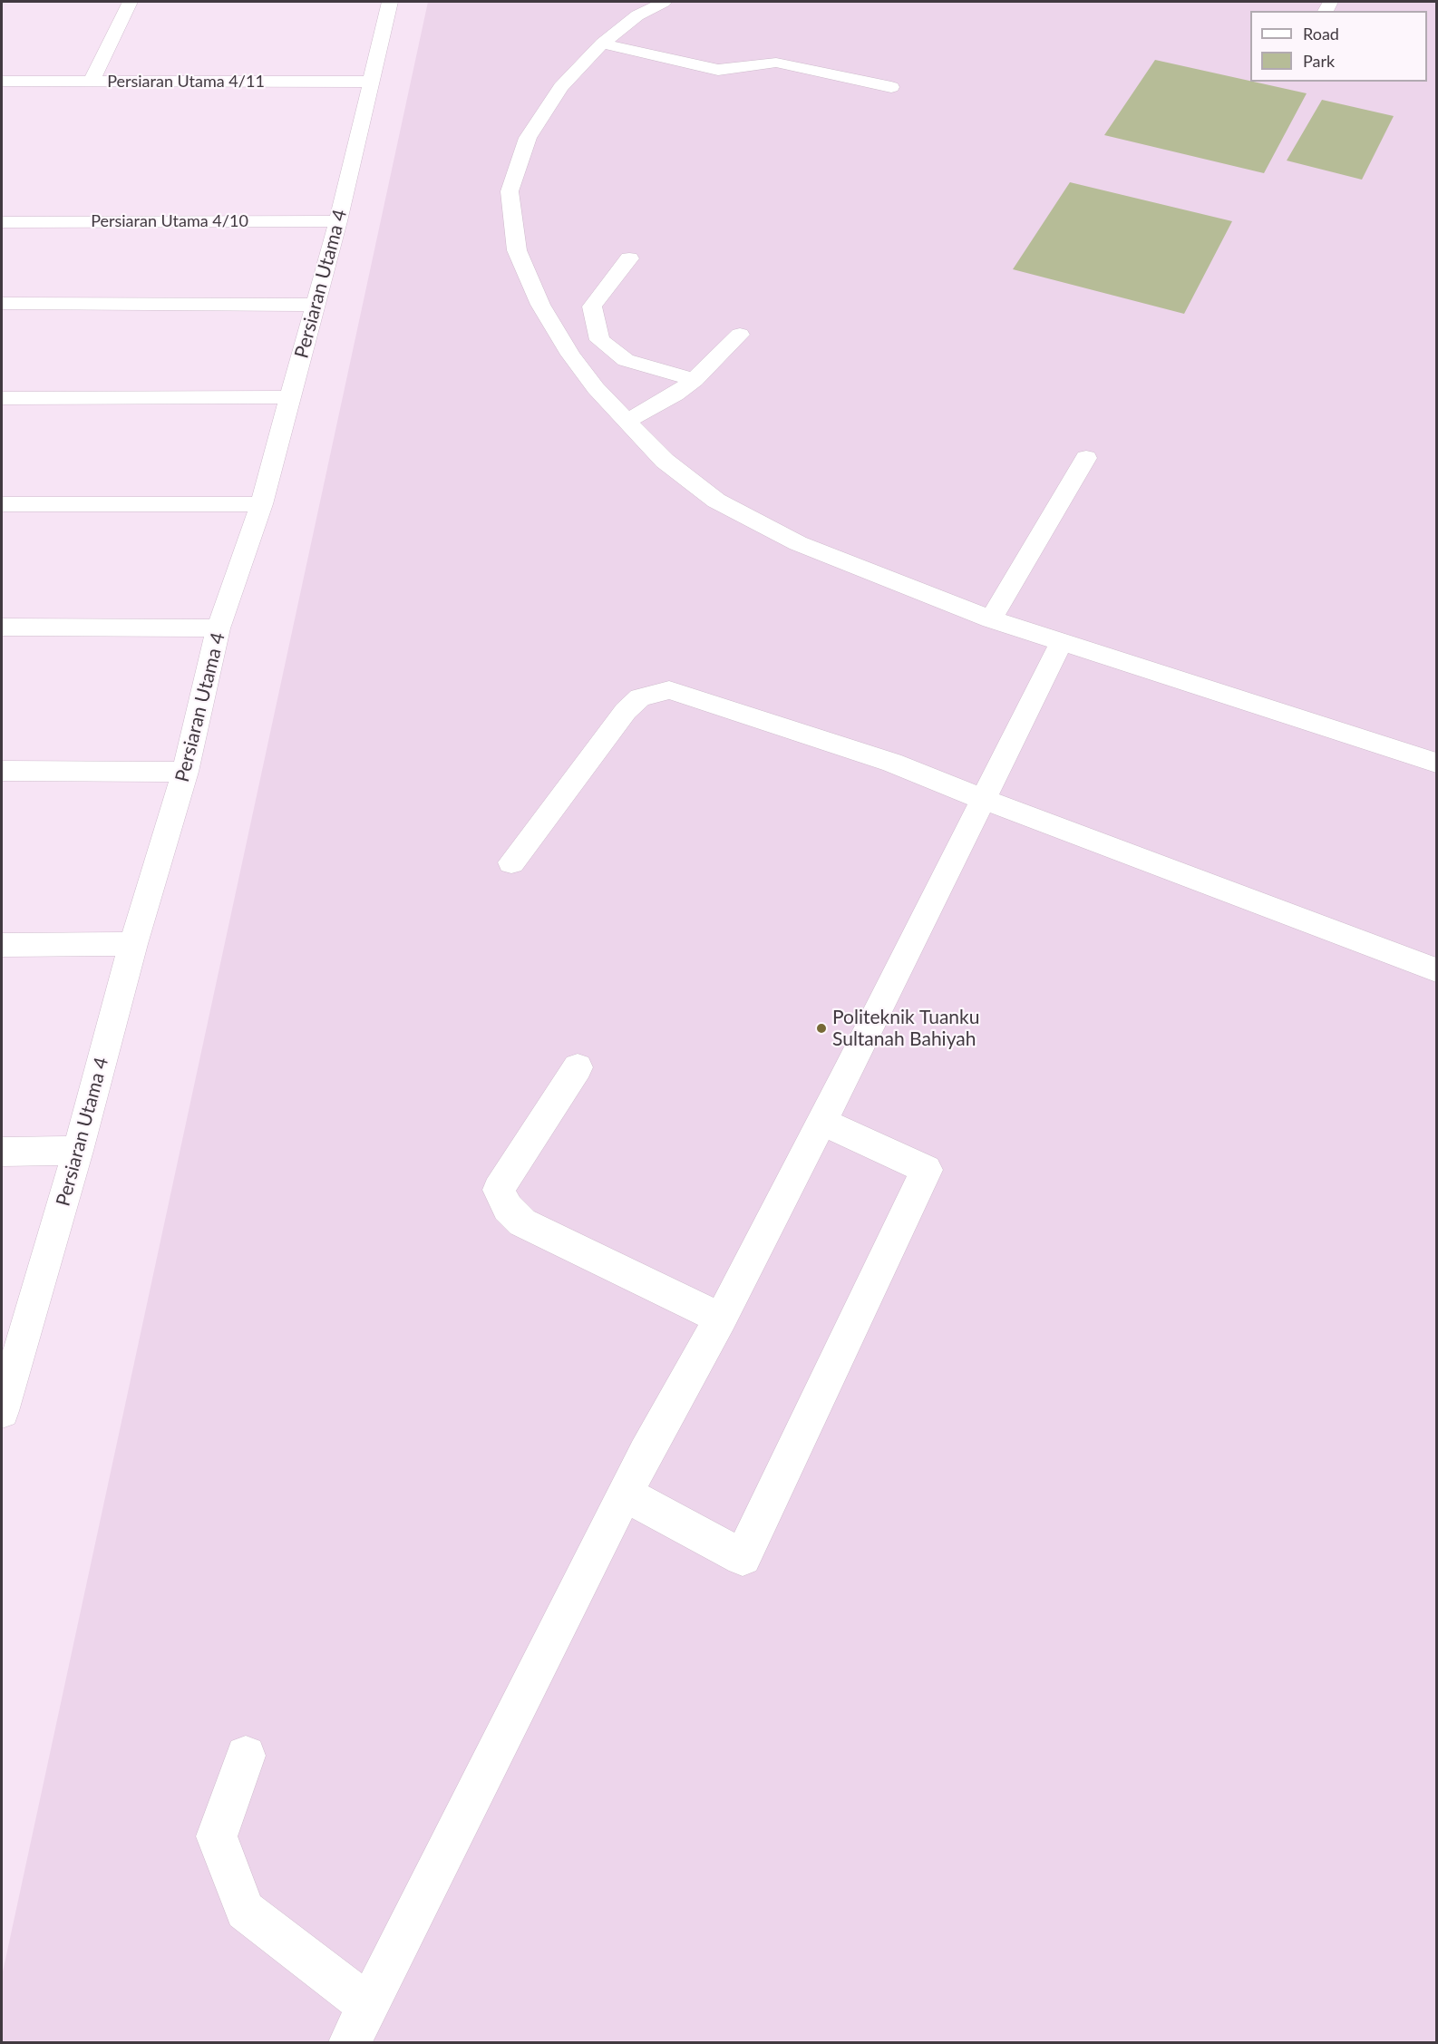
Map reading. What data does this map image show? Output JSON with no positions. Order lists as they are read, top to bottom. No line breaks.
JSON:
{"streets":{"street":["Persiaran Utama 4/11","Persiaran Utama 4/10","Persiaran Utama 4"]},"crossings":[["Persiaran Utama 4/11","Persiaran Utama 4"],["Persiaran Utama 4/10","Persiaran Utama 4"]],"places":["Politeknik Tuanku Sultanah Bahiyah"],"legend":["Road","Park"]}
